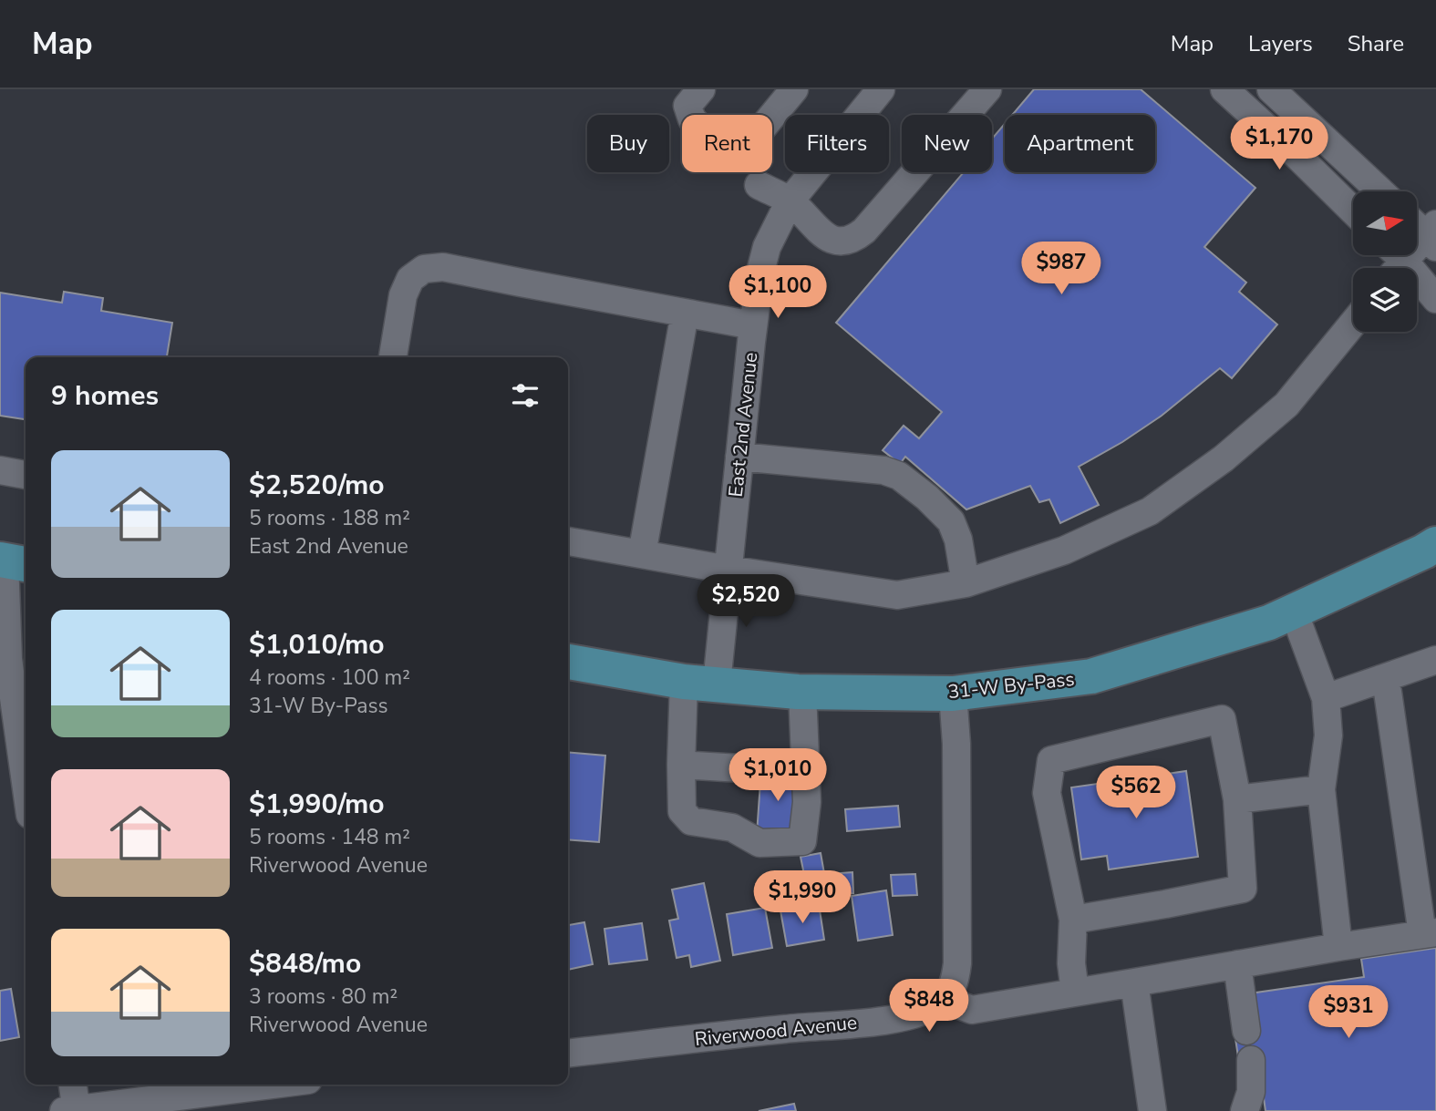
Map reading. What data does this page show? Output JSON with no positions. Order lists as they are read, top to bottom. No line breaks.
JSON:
{"streets":{"main road":["31-W By-Pass"],"street":["East 2nd Avenue","Riverwood Avenue"]},"crossings":[["East 2nd Avenue","31-W By-Pass"]],"north":"right","page":{"header":"Map","nav":["Map","Layers","Share"],"chip":["Buy","Rent","Filters","New","Apartment"],"price":["$1,170","$987","$1,100","$2,520","$1,010","$562","$1,990","$848","$931"],"heading":"9 homes","list":[{"name":"$2,520/mo","note":"5 rooms · 188 m² · East 2nd Avenue"},{"name":"$1,010/mo","note":"4 rooms · 100 m² · 31-W By-Pass"},{"name":"$1,990/mo","note":"5 rooms · 148 m² · Riverwood Avenue"},{"name":"$848/mo","note":"3 rooms · 80 m² · Riverwood Avenue"}]}}
